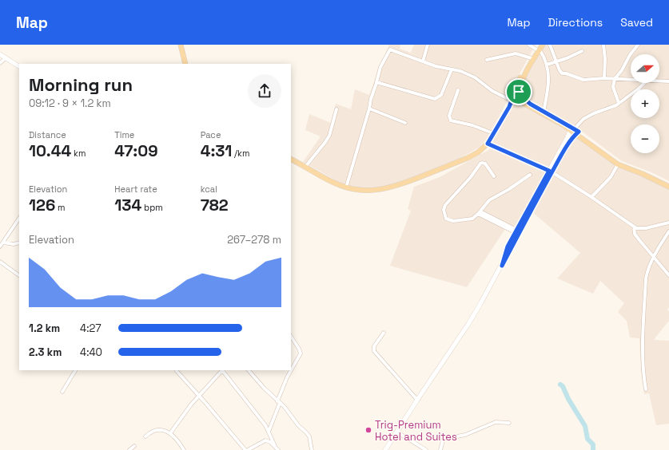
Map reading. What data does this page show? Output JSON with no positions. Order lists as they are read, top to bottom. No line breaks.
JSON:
{"places":["Trig-Premium Hotel and Suites"],"north":"right","page":{"header":"Map","nav":["Map","Directions","Saved"],"map_buttons":["+","−"],"heading":["Morning run","09:12 · 9 × 1.2 km"],"stats":[["Distance","10.44 km"],["Time","47:09"],["Pace","4:31 /km"],["Elevation","126 m"],["Heart rate","134 bpm"],["kcal","782"]],"chart":["Elevation","267–278 m"],"list":[{"name":"1.2 km","note":"4:27"},{"name":"2.3 km","note":"4:40"}]}}
